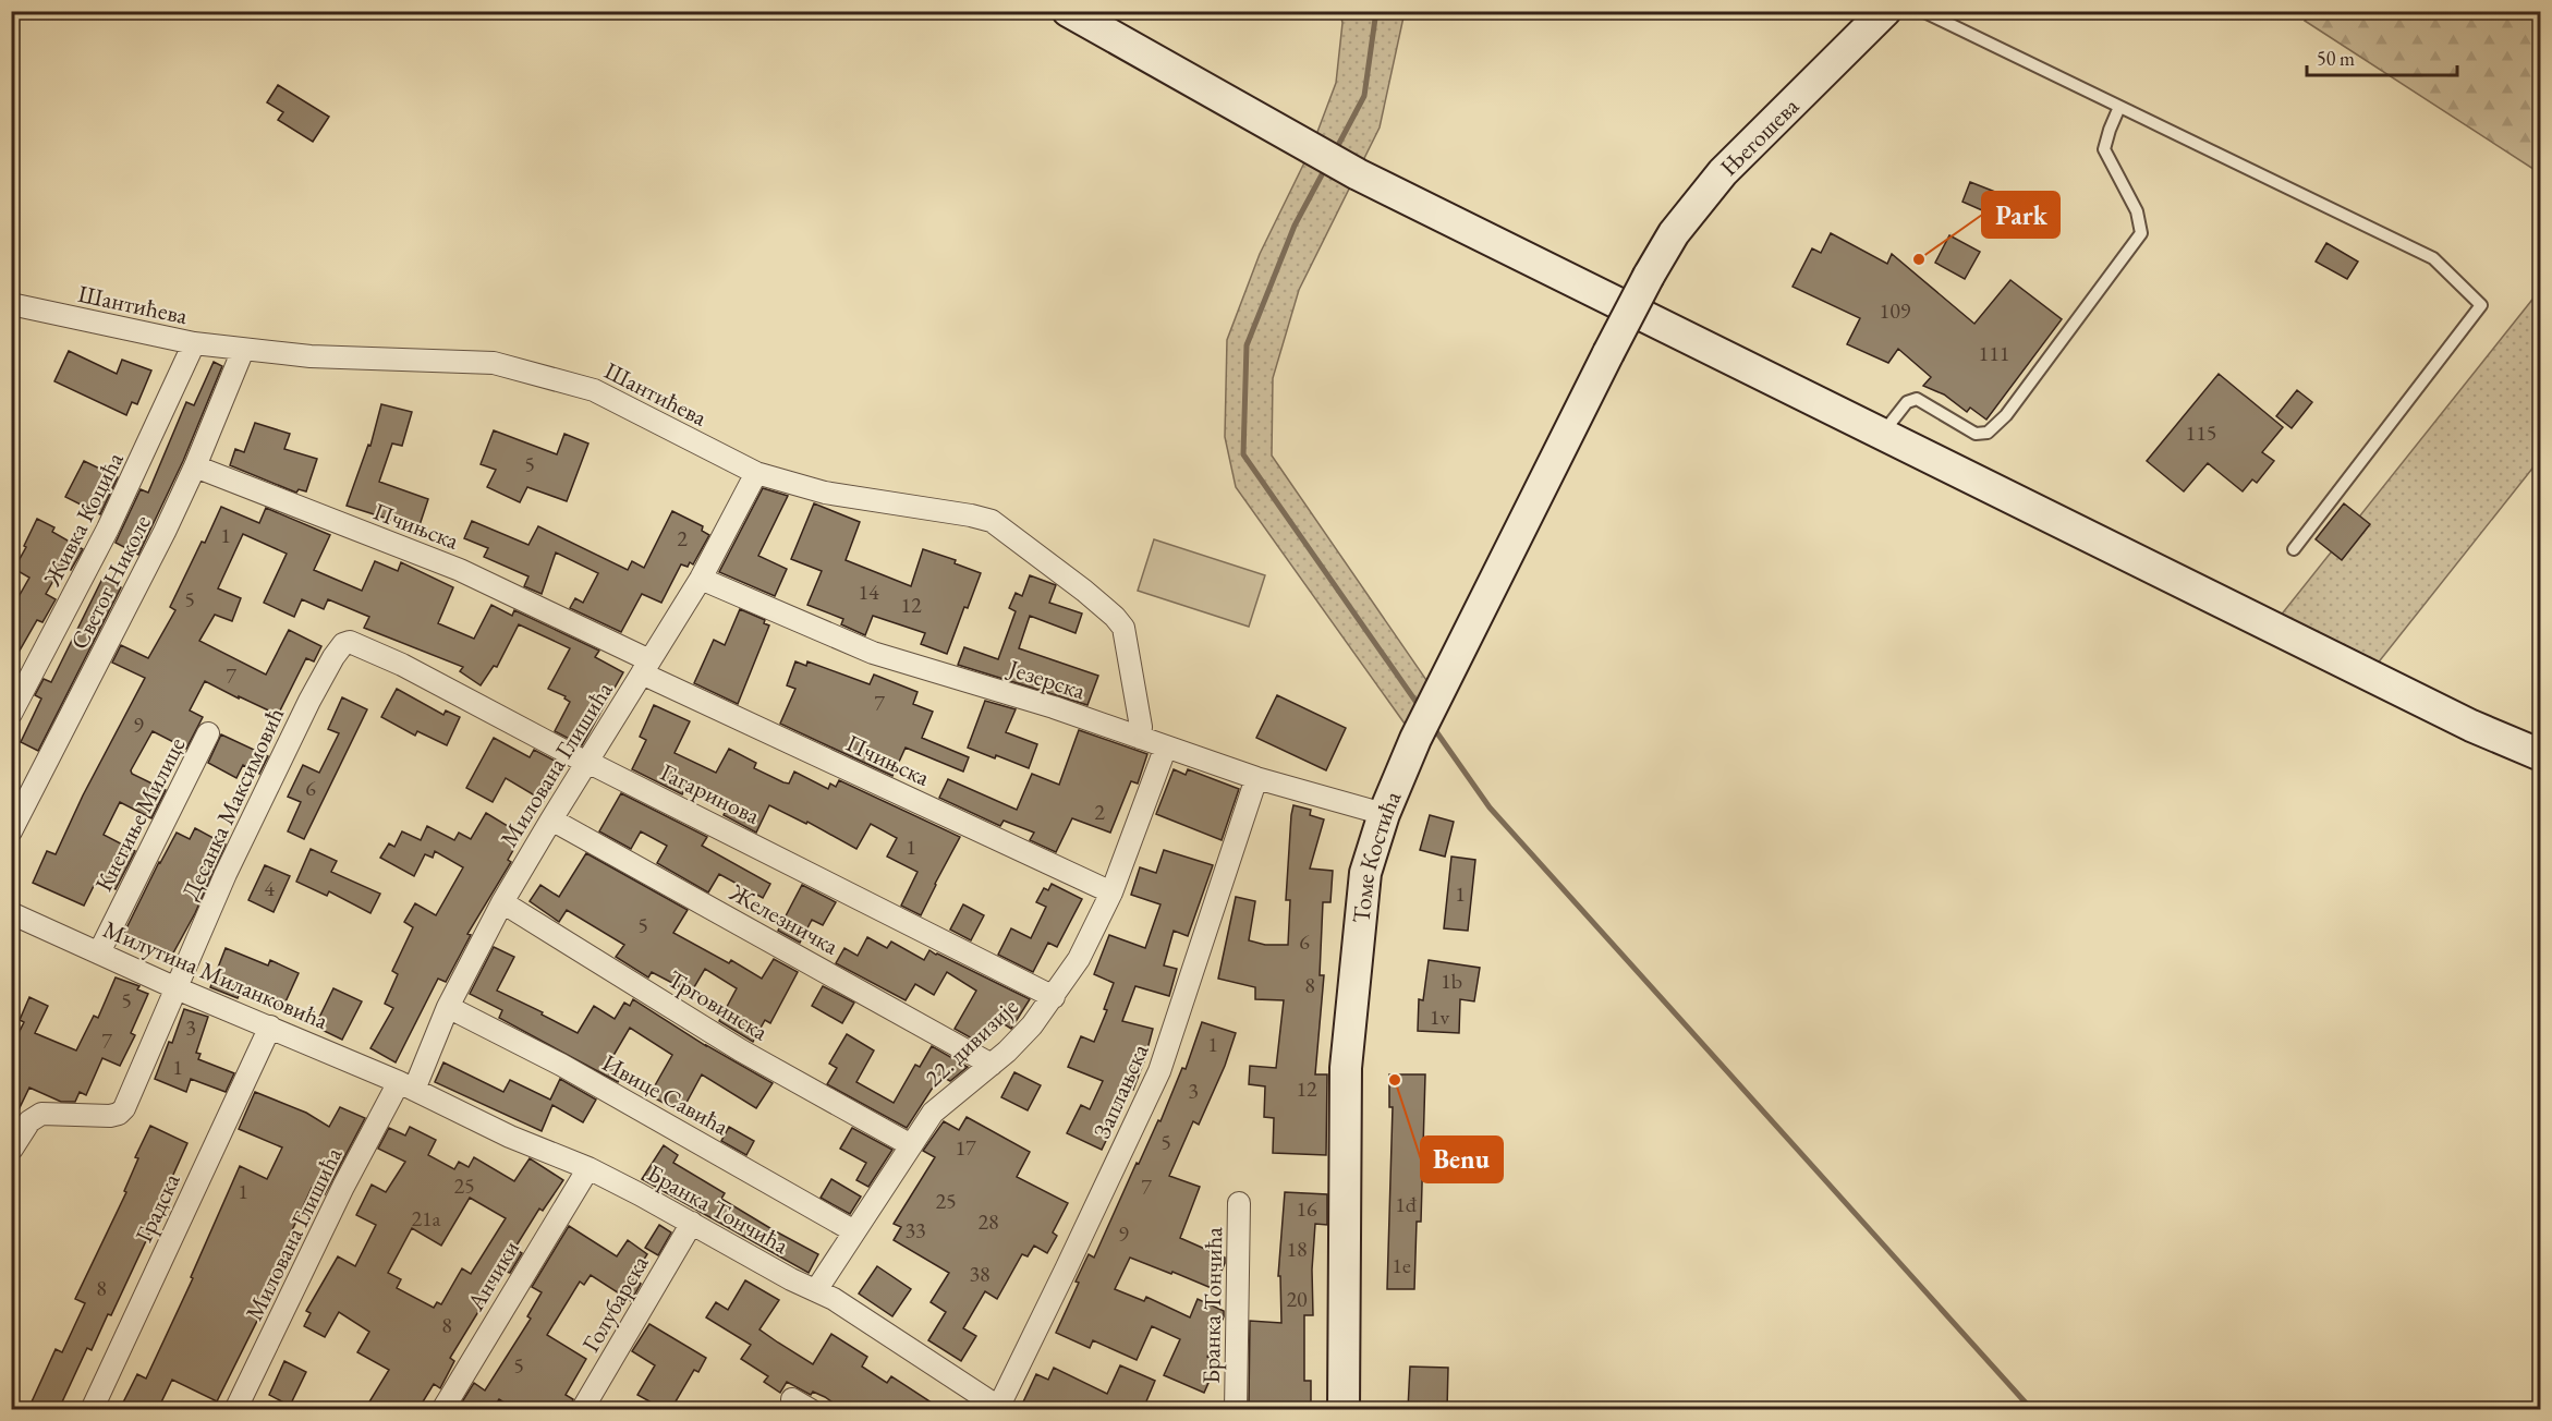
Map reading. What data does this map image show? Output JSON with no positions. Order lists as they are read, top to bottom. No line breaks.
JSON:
{"streets":{"main road":["Његошева","Томе Костића"],"street":["Шантићева","Живка Коцића","Пчињска","Светог Николе","Језерска","Милована Глишића","Гагаринова","Десанка Максимовић","Кнегиње Милице","Железничка","Милутина Миланковића","Трговинска","22. дивизије","Заплањска","Ивице Савића","Градска","Бранка Тончића","Анчики","Голубарска"]},"crossings":[["Његошева","Томе Костића"],["Шантићева","Живка Коцића"],["Шантићева","Светог Николе"],["Шантићева","Језерска"],["Шантићева","Милована Глишића"],["Пчињска","Светог Николе"],["Пчињска","Милована Глишића"],["Пчињска","22. дивизије"],["Језерска","Милована Глишића"],["Језерска","Томе Костића"],["Језерска","22. дивизије"],["Језерска","Заплањска"],["Милована Глишића","Гагаринова"],["Милована Глишића","Железничка"],["Милована Глишића","Милутина Миланковића"],["Милована Глишића","Трговинска"],["Милована Глишића","Ивице Савића"],["Милована Глишића","Бранка Тончића"],["Гагаринова","Десанка Максимовић"],["Гагаринова","22. дивизије"],["Десанка Максимовић","Милутина Миланковића"],["Кнегиње Милице","Милутина Миланковића"],["Железничка","22. дивизије"],["Милутина Миланковића","Градска"],["Милутина Миланковића","Бранка Тончића"],["Трговинска","22. дивизије"],["22. дивизије","Ивице Савића"],["22. дивизије","Бранка Тончића"],["Заплањска","Бранка Тончића"],["Бранка Тончића","Анчики"],["Бранка Тончића","Голубарска"]],"places":["Park","Benu"],"house_numbers":["109","111","115","5","1","2","14","5","12","7","7","9","6","2","1","4","1","5","6","1b","8","5","1v","3","7","1","1","12","3","5","17","25","7","1","25","1đ","16","21a","28","33","9","18","1e","38","8","20","8","5"],"scale_bar":"50 m"}
